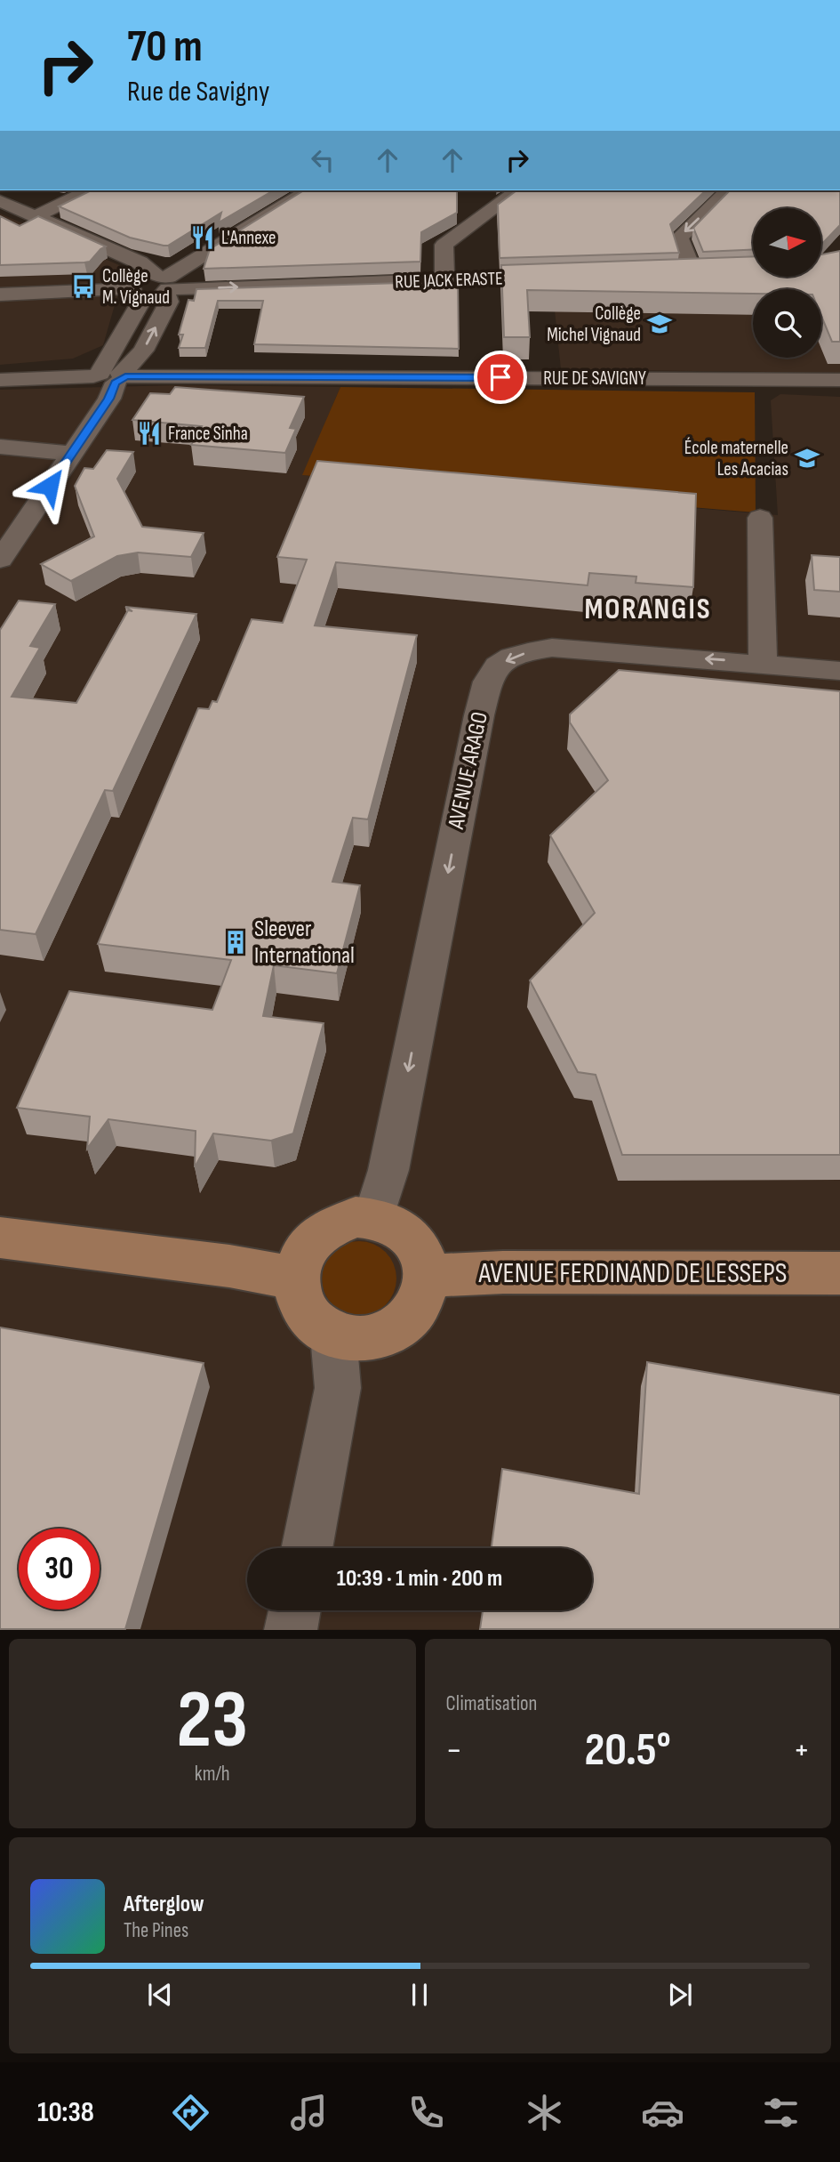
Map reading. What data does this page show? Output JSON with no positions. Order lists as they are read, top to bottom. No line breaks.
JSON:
{"streets":{"main road":["AVENUE FERDINAND DE LESSEPS"],"street":["RUE JACK ERASTE","RUE DE SAVIGNY","AVENUE ARAGO"]},"crossings":[["AVENUE ARAGO","AVENUE FERDINAND DE LESSEPS"]],"one_way":["RUE JACK ERASTE","AVENUE ARAGO"],"districts":["MORANGIS"],"places":{"restaurant":["L'Annexe","France Sinha"],"bus stop":["Collège M. Vignaud"],"school or university":["Collège Michel Vignaud","École maternelle Les Acacias"],"building":["Sleever International"]},"north":"right","page":{"turn":["70 m","Rue de Savigny"],"limit":"30","trip":"10:39 · 1 min · 200 m","tile":[["23","km/h"],"Climatisation"],"heat":["−","20.5°","+"],"song":["Afterglow","The Pines"],"tabs":"10:38"}}
